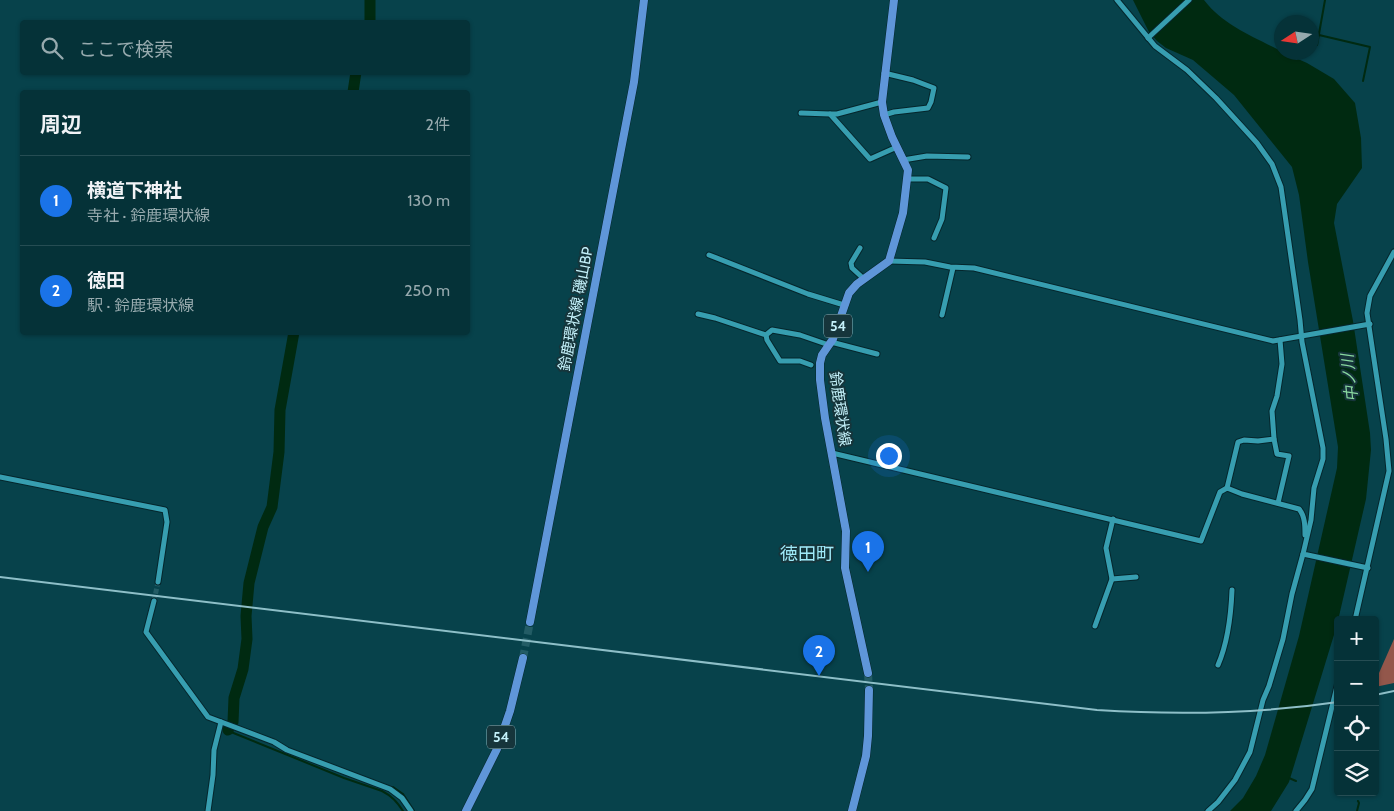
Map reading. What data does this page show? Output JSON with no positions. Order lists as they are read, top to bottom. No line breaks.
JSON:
{"streets":{"main road":["鈴鹿環状線 磯山BP","54","鈴鹿環状線"]},"districts":["徳田町"],"water":["中ノ川"],"north":"left","page":{"search":"ここで検索","heading":["周辺","2件"],"list":[{"mark":"1","name":"横道下神社","note":"寺社 · 鈴鹿環状線","value":"130 m"},{"mark":"2","name":"徳田","note":"駅 · 鈴鹿環状線","value":"250 m"}],"pins":["1","2"],"map_buttons":["+","−"]}}
